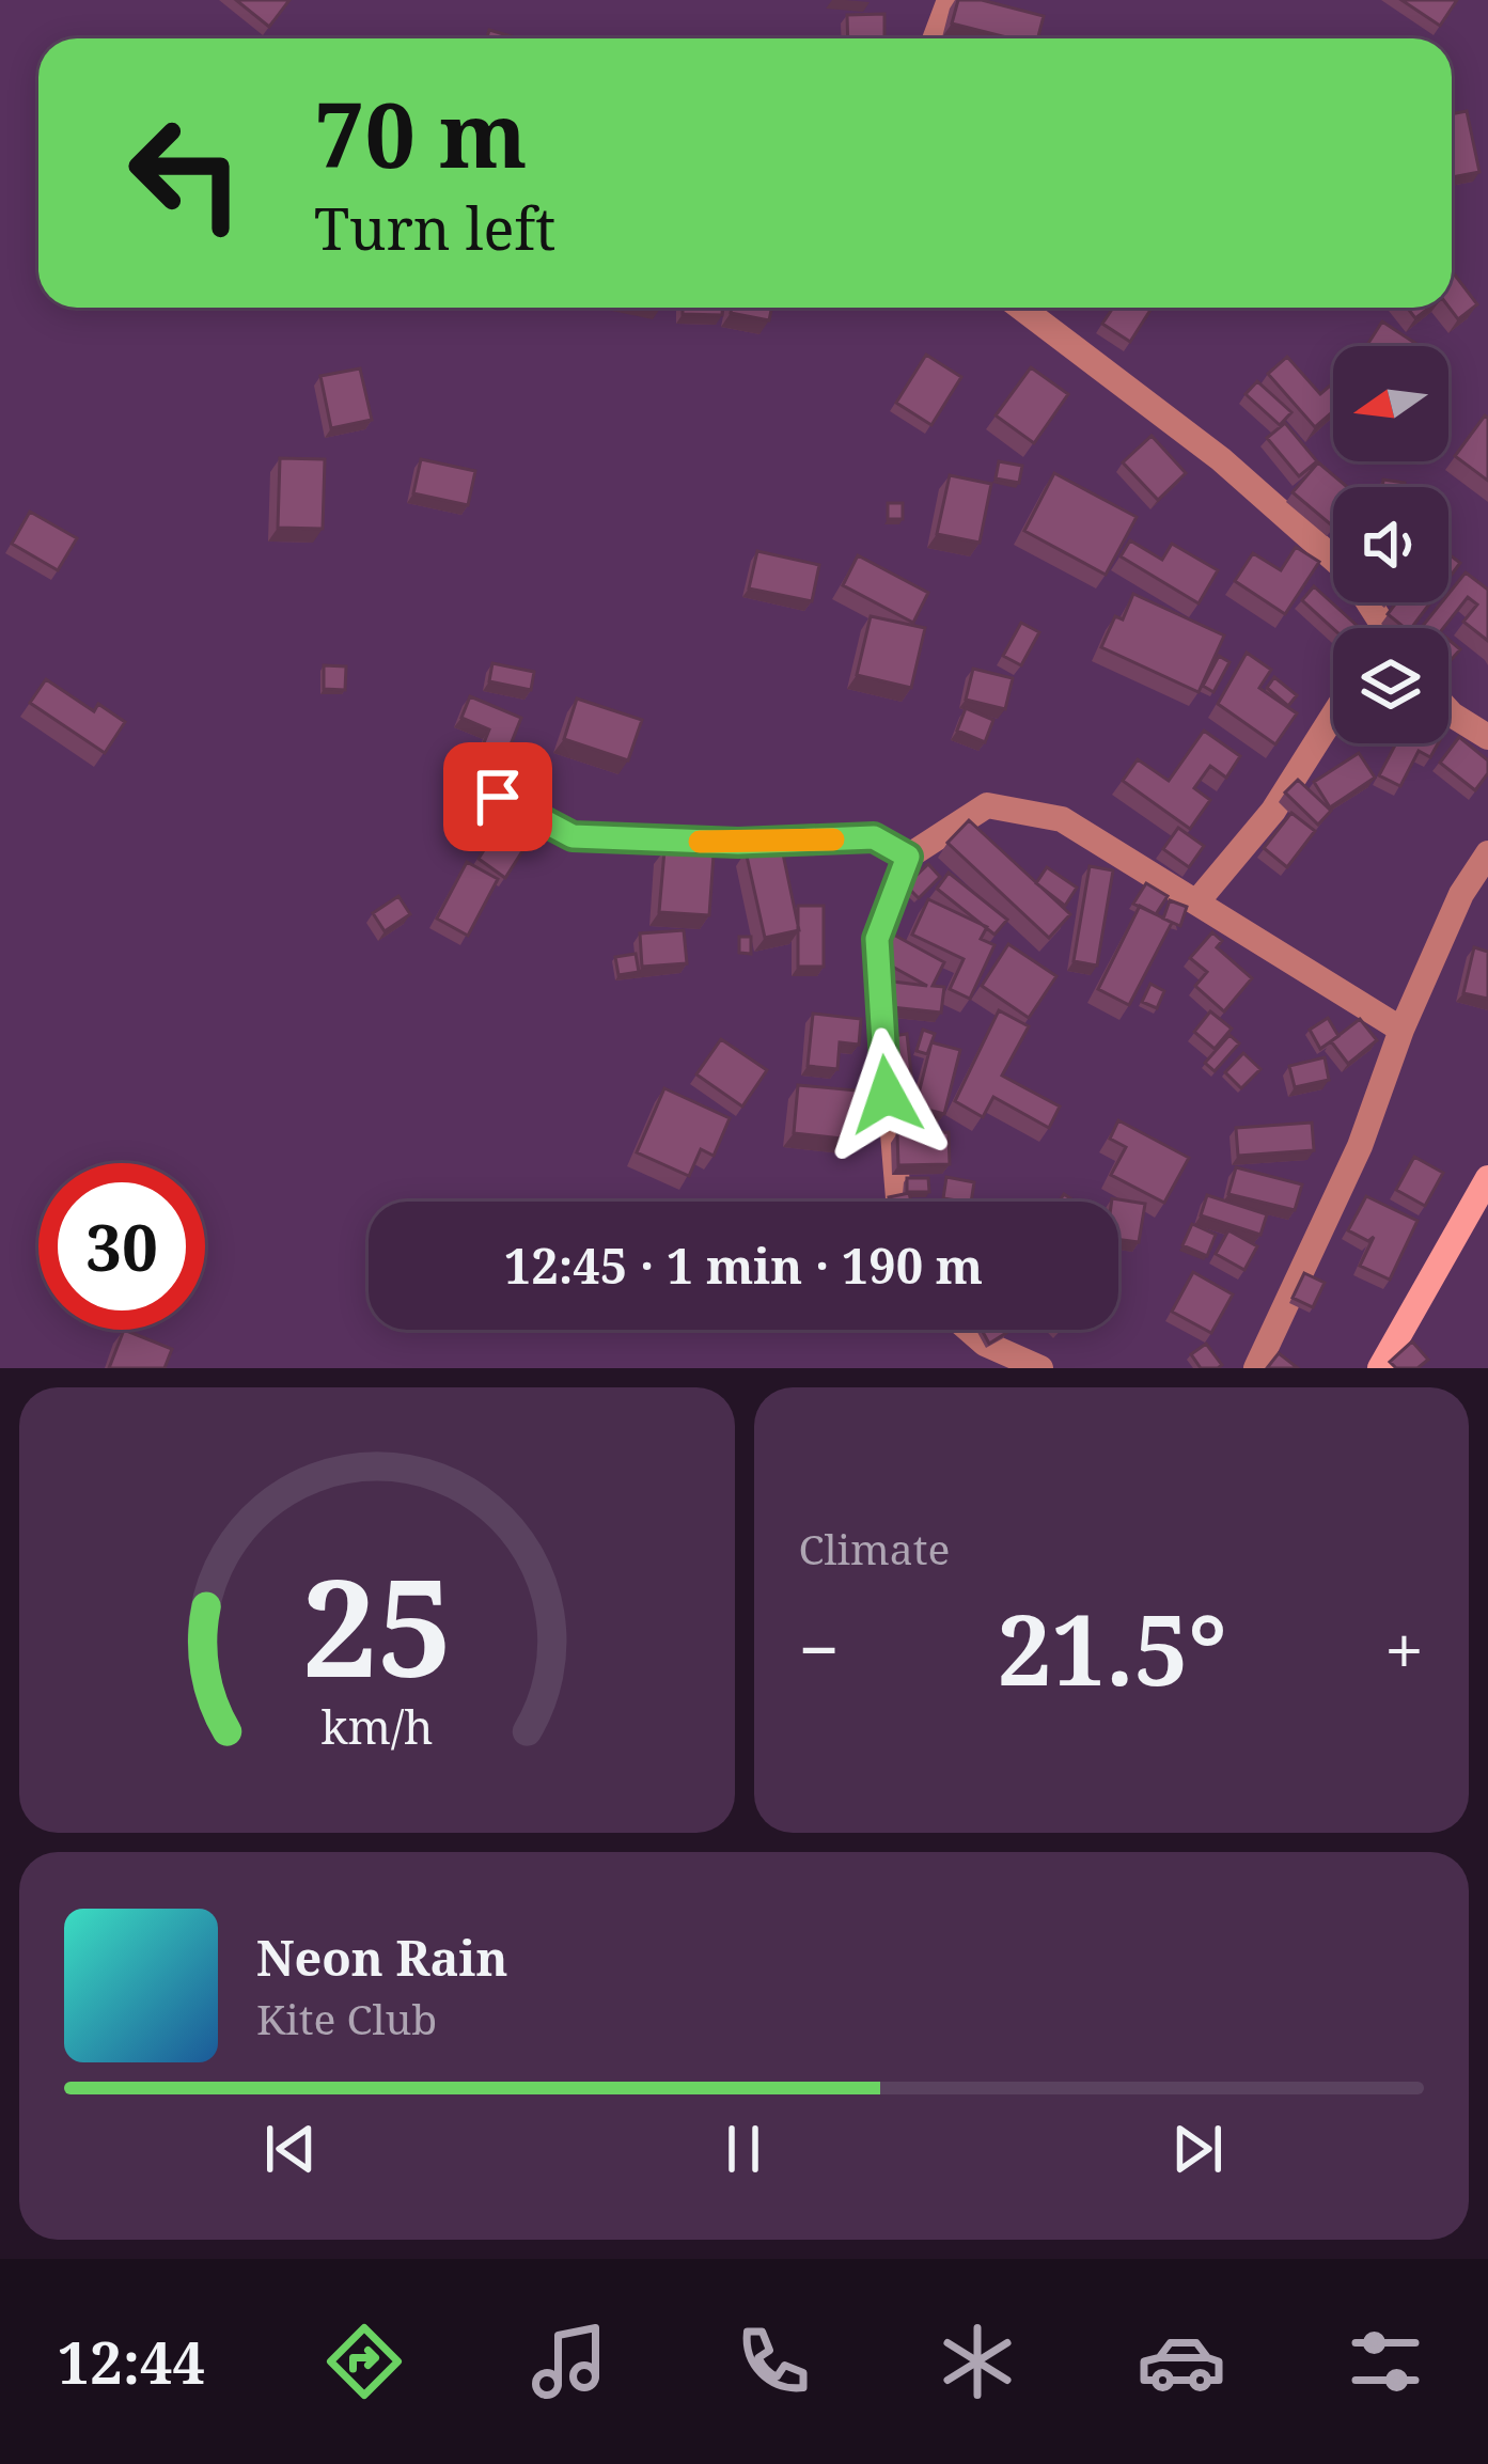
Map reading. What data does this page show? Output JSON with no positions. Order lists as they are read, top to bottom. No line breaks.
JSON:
{"north":"left","page":{"turn":["70 m","Turn left"],"limit":"30","trip":"12:45 · 1 min · 190 m","tile":"Climate","heat":["−","21.5°","+"],"song":["Neon Rain","Kite Club"],"tabs":"12:44","gauge":["25","km/h"]}}
